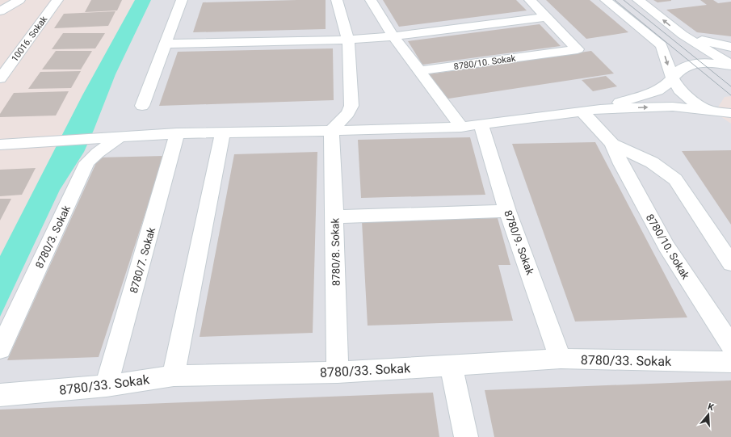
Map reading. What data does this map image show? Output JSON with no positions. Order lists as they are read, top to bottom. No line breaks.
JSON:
{"streets":{"street":["10016. Sokak","8780/10. Sokak","8780/3. Sokak","8780/9. Sokak","8780/8. Sokak","8780/7. Sokak","8780/33. Sokak"]},"crossings":[["8780/9. Sokak","8780/33. Sokak"],["8780/8. Sokak","8780/33. Sokak"],["8780/7. Sokak","8780/33. Sokak"]],"north":"top"}
